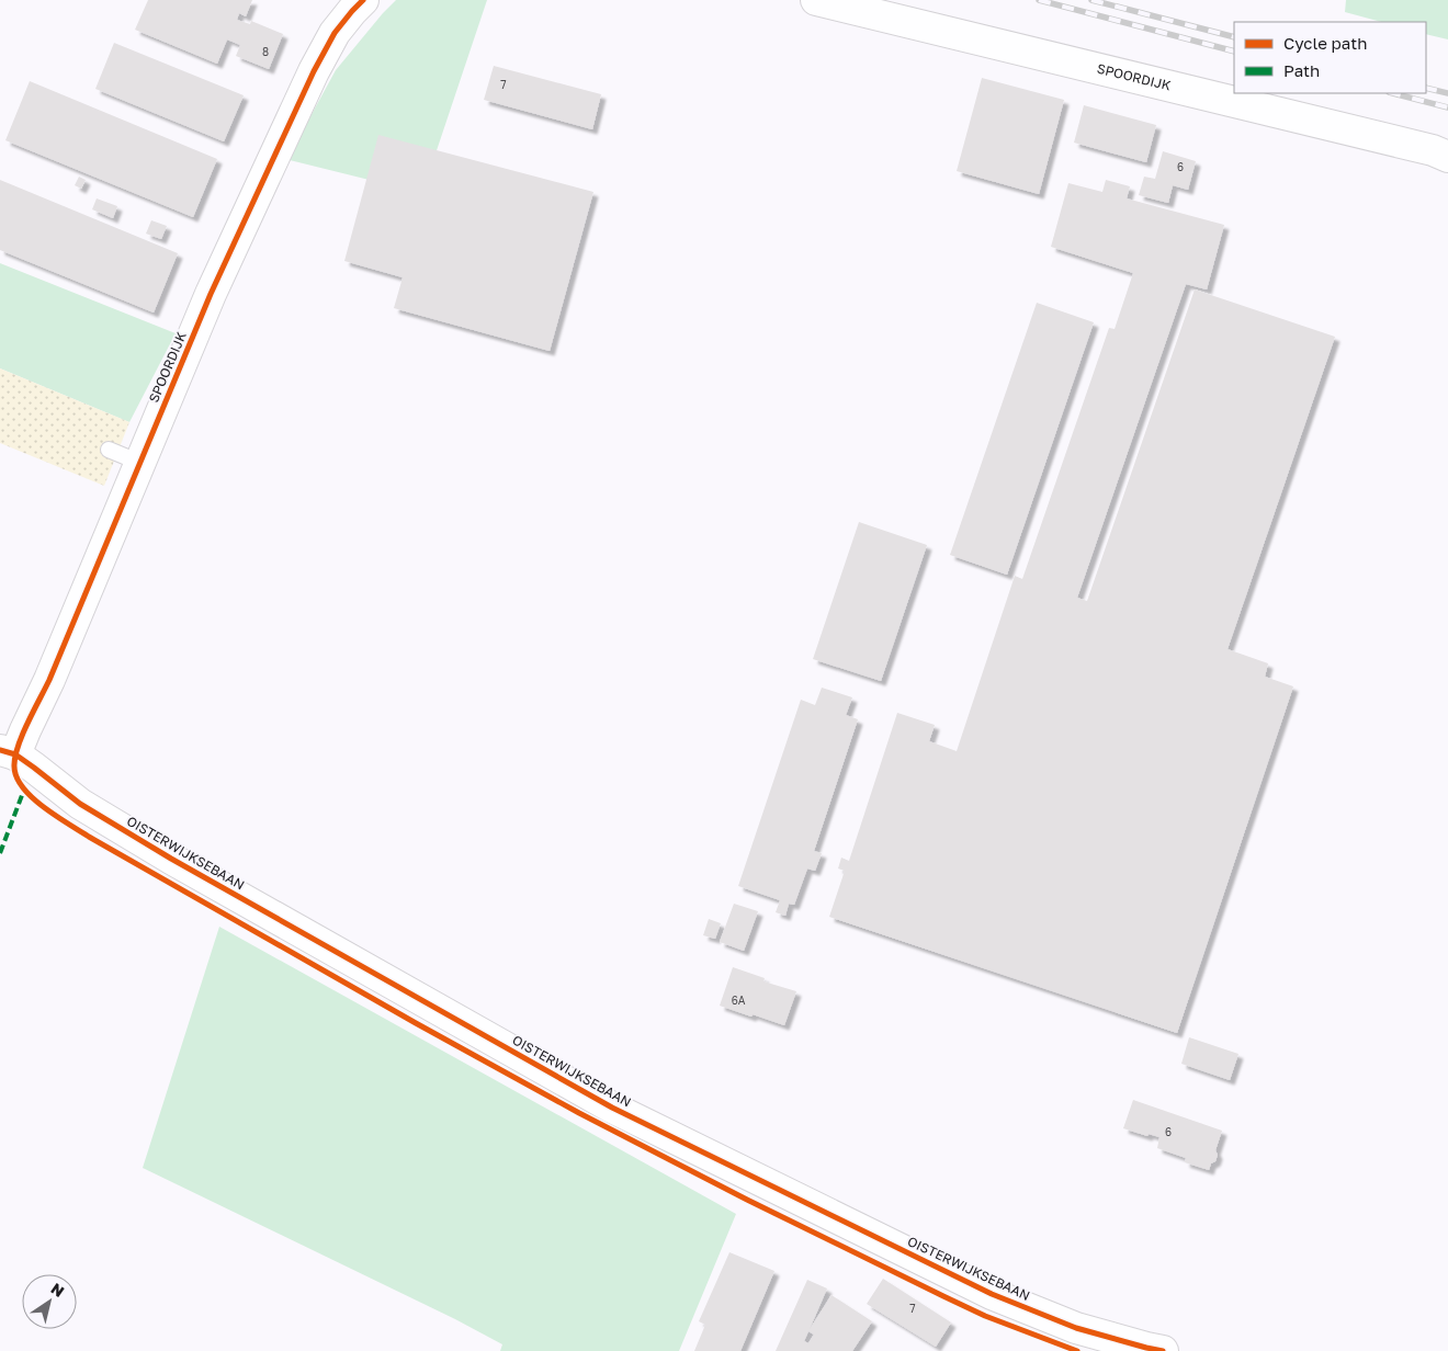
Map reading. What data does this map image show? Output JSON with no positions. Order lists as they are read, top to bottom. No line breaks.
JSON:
{"streets":{"street":["SPOORDIJK","OISTERWIJKSEBAAN"]},"crossings":[["SPOORDIJK","OISTERWIJKSEBAAN"]],"house_numbers":["8","7","6","6A","6","7"],"legend":["Cycle path","Path"],"north":"top right"}
